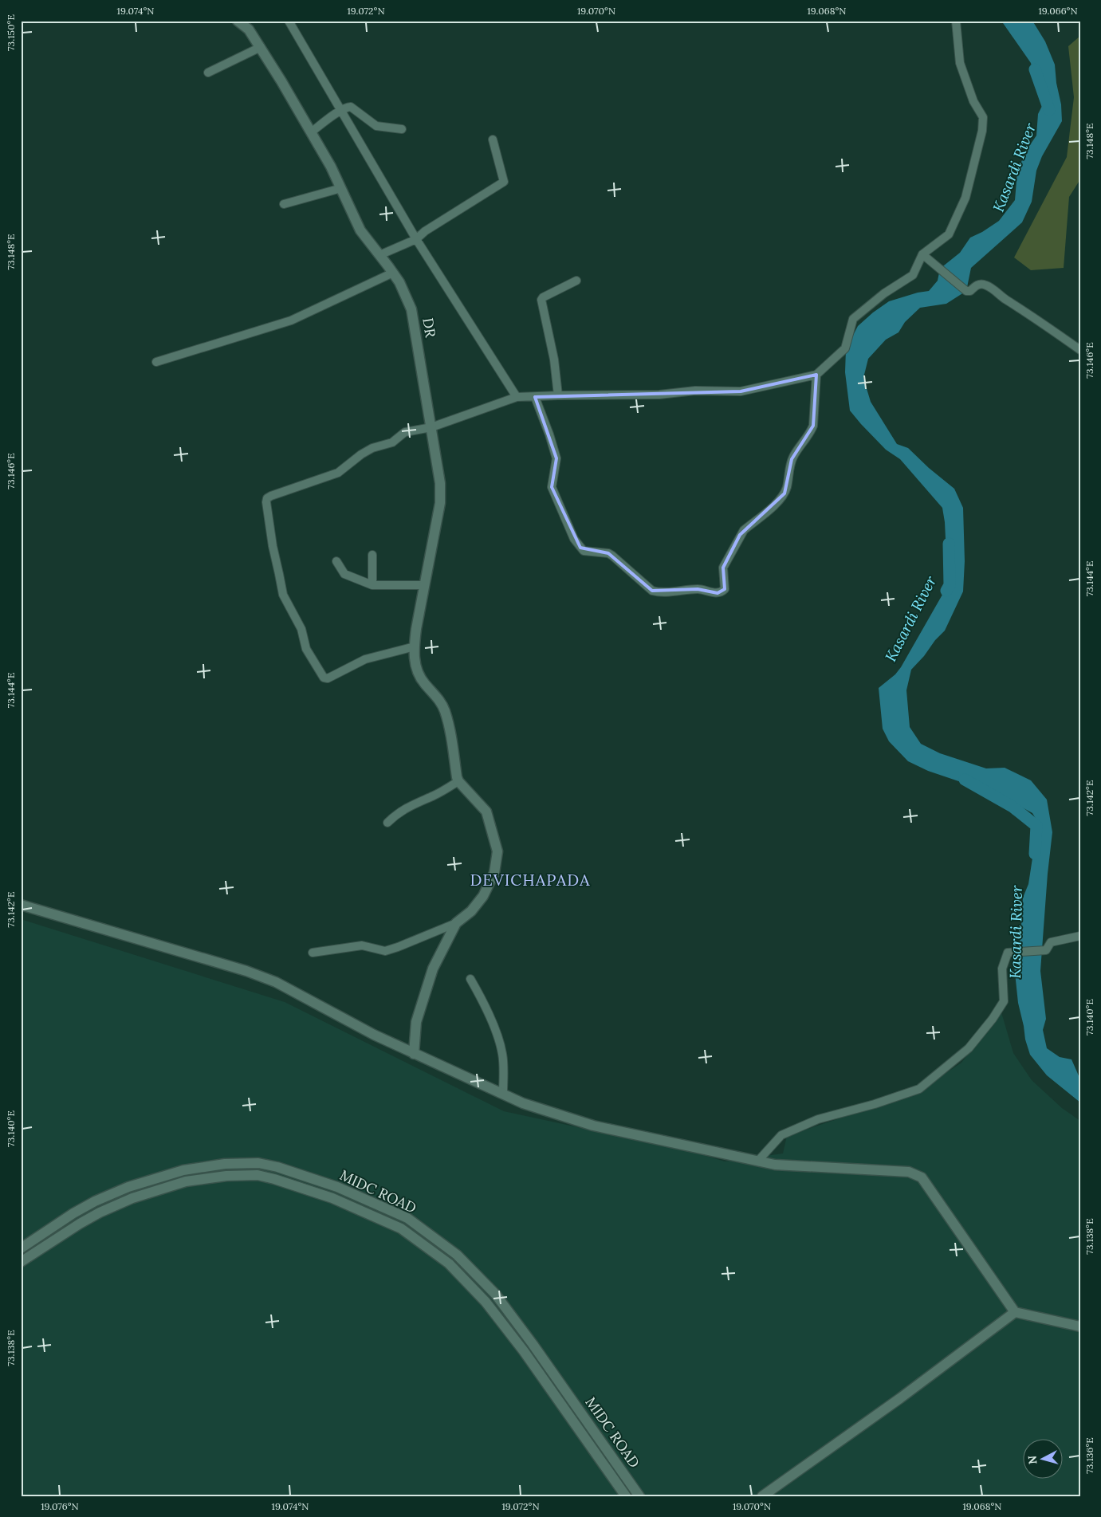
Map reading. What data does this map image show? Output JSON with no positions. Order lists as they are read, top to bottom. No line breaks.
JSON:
{"streets":{"main road":["DR","MIDC ROAD"]},"districts":["DEVICHAPADA"],"water":["Kasardi River"],"north":"left","coordinates":["19.074°N","19.072°N","19.070°N","19.068°N","19.066°N","73.150°E","73.148°E","73.146°E","73.144°E","73.142°E","73.140°E","73.138°E","73.136°E","19.076°N"]}
